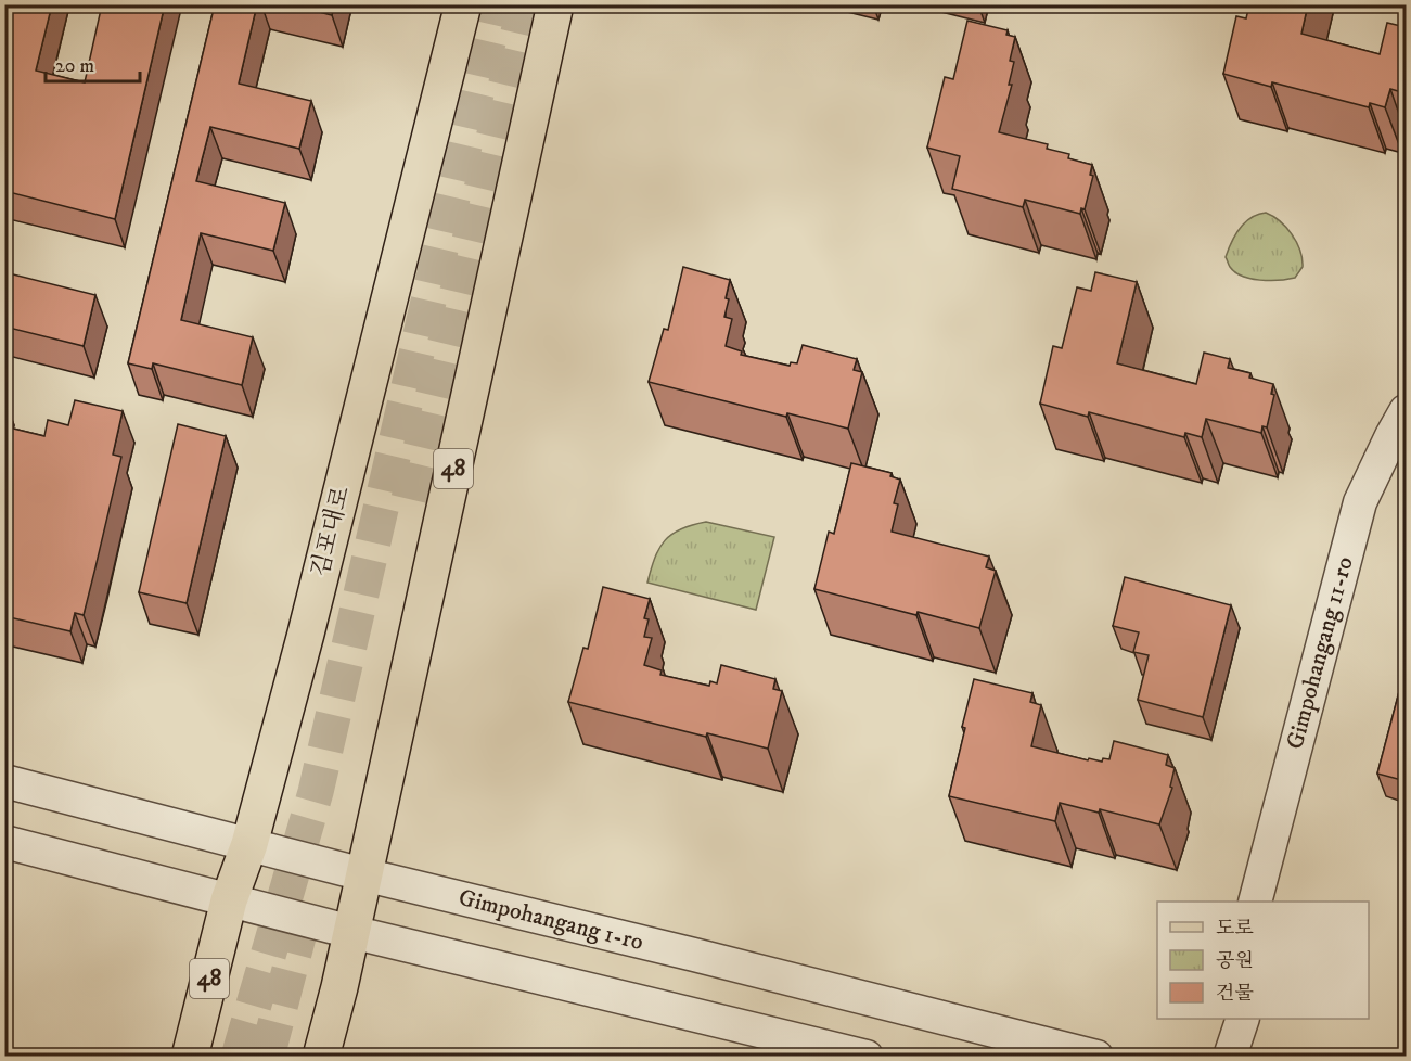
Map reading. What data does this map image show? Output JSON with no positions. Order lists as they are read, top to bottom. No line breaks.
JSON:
{"streets":{"main road":["48","김포대로"],"street":["Gimpohangang 11-ro","Gimpohangang 1-ro"]},"crossings":[["48","Gimpohangang 1-ro"],["김포대로","Gimpohangang 1-ro"]],"legend":["도로","공원","건물"],"scale_bar":"20 m"}
